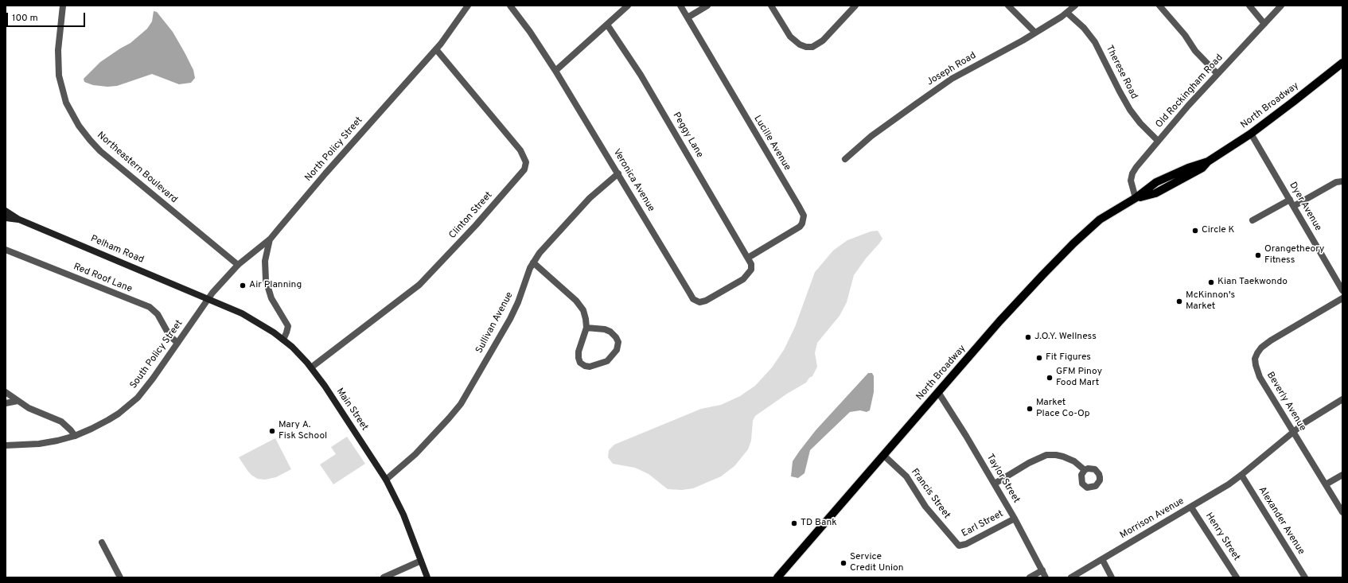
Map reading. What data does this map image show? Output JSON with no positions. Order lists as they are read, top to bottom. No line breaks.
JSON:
{"streets":{"main road":["North Broadway","Pelham Road","Main Street"],"street":["Joseph Road","Therese Road","Old Rockingham Road","Peggy Lane","Lucille Avenue","North Policy Street","Northeastern Boulevard","Veronica Avenue","Dyer Avenue","Clinton Street","Red Roof Lane","Sullivan Avenue","South Policy Street","Beverly Avenue","Taylor Street","Francis Street","Morrison Avenue","Alexander Avenue","Earl Street","Henry Street"]},"crossings":[["Joseph Road","Therese Road"],["Therese Road","Old Rockingham Road"],["Old Rockingham Road","North Broadway"],["North Broadway","Dyer Avenue"],["North Broadway","Taylor Street"],["North Broadway","Francis Street"],["Peggy Lane","Lucille Avenue"],["Peggy Lane","Veronica Avenue"],["Lucille Avenue","Veronica Avenue"],["North Policy Street","Northeastern Boulevard"],["North Policy Street","Clinton Street"],["North Policy Street","Pelham Road"],["North Policy Street","South Policy Street"],["North Policy Street","Main Street"],["Veronica Avenue","Sullivan Avenue"],["Clinton Street","Main Street"],["Pelham Road","South Policy Street"],["Pelham Road","Main Street"],["Red Roof Lane","South Policy Street"],["Sullivan Avenue","Main Street"],["South Policy Street","Main Street"],["Beverly Avenue","Morrison Avenue"],["Taylor Street","Earl Street"],["Francis Street","Earl Street"],["Morrison Avenue","Alexander Avenue"],["Morrison Avenue","Henry Street"]],"places":["Circle K","Orangetheory Fitness","Kian Taekwondo","Air Planning","McKinnon's Market","J.O.Y. Wellness","Fit Figures","GFM Pinoy Food Mart","Market Place Co-Op","Mary A. Fisk School","TD Bank","Service Credit Union"],"scale_bar":"100 m"}
